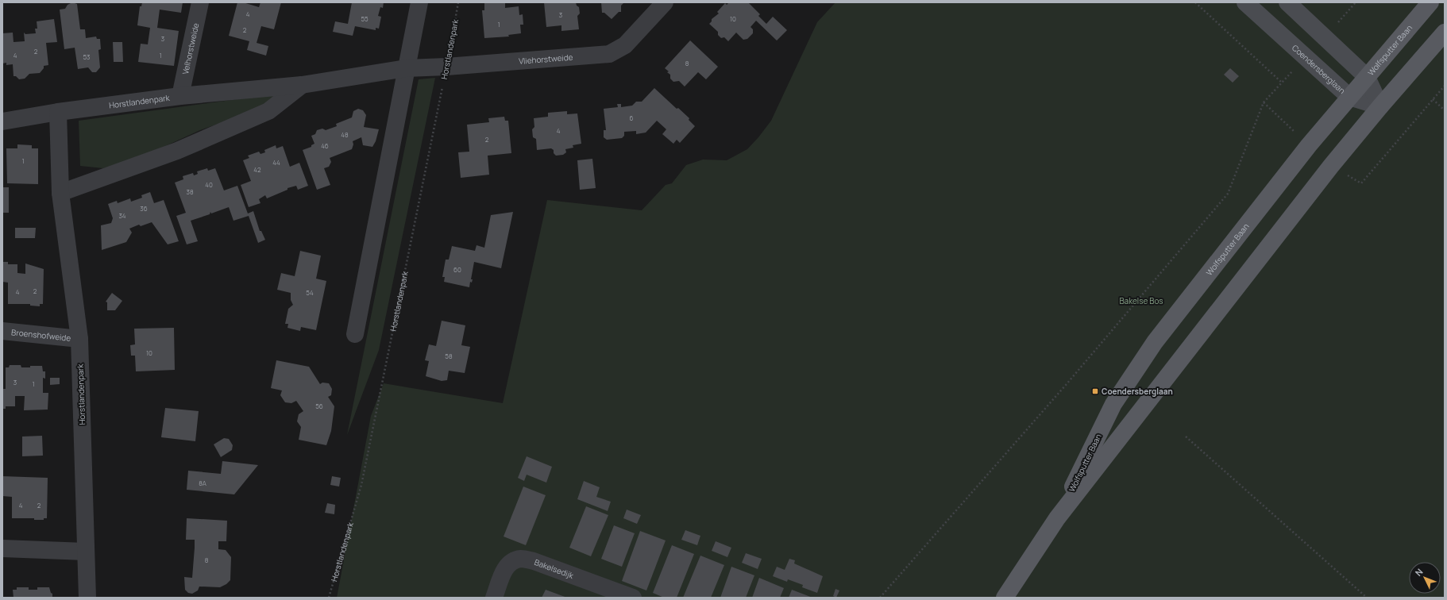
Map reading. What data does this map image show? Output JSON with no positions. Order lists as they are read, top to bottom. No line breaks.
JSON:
{"streets":{"main road":["Wolfsputter Baan"],"street":["Velhorstweide","Horstlandenpark","Vliehorstweide","Coendersberglaan","Broenshofweide","Bakelsedijk"]},"crossings":[["Velhorstweide","Horstlandenpark"],["Horstlandenpark","Vliehorstweide"],["Horstlandenpark","Broenshofweide"],["Wolfsputter Baan","Coendersberglaan"]],"parks":["Bakelse Bos"],"places":{"transit":["Coendersberglaan"]},"house_numbers":["4","3","55","10","1","2","3","2","4","1","53","8","6","4","48","2","46","1","44","42","40","38","36","34","60","2","4","54","10","58","3","1","56","8A","4","2","8"],"north":"top left"}
